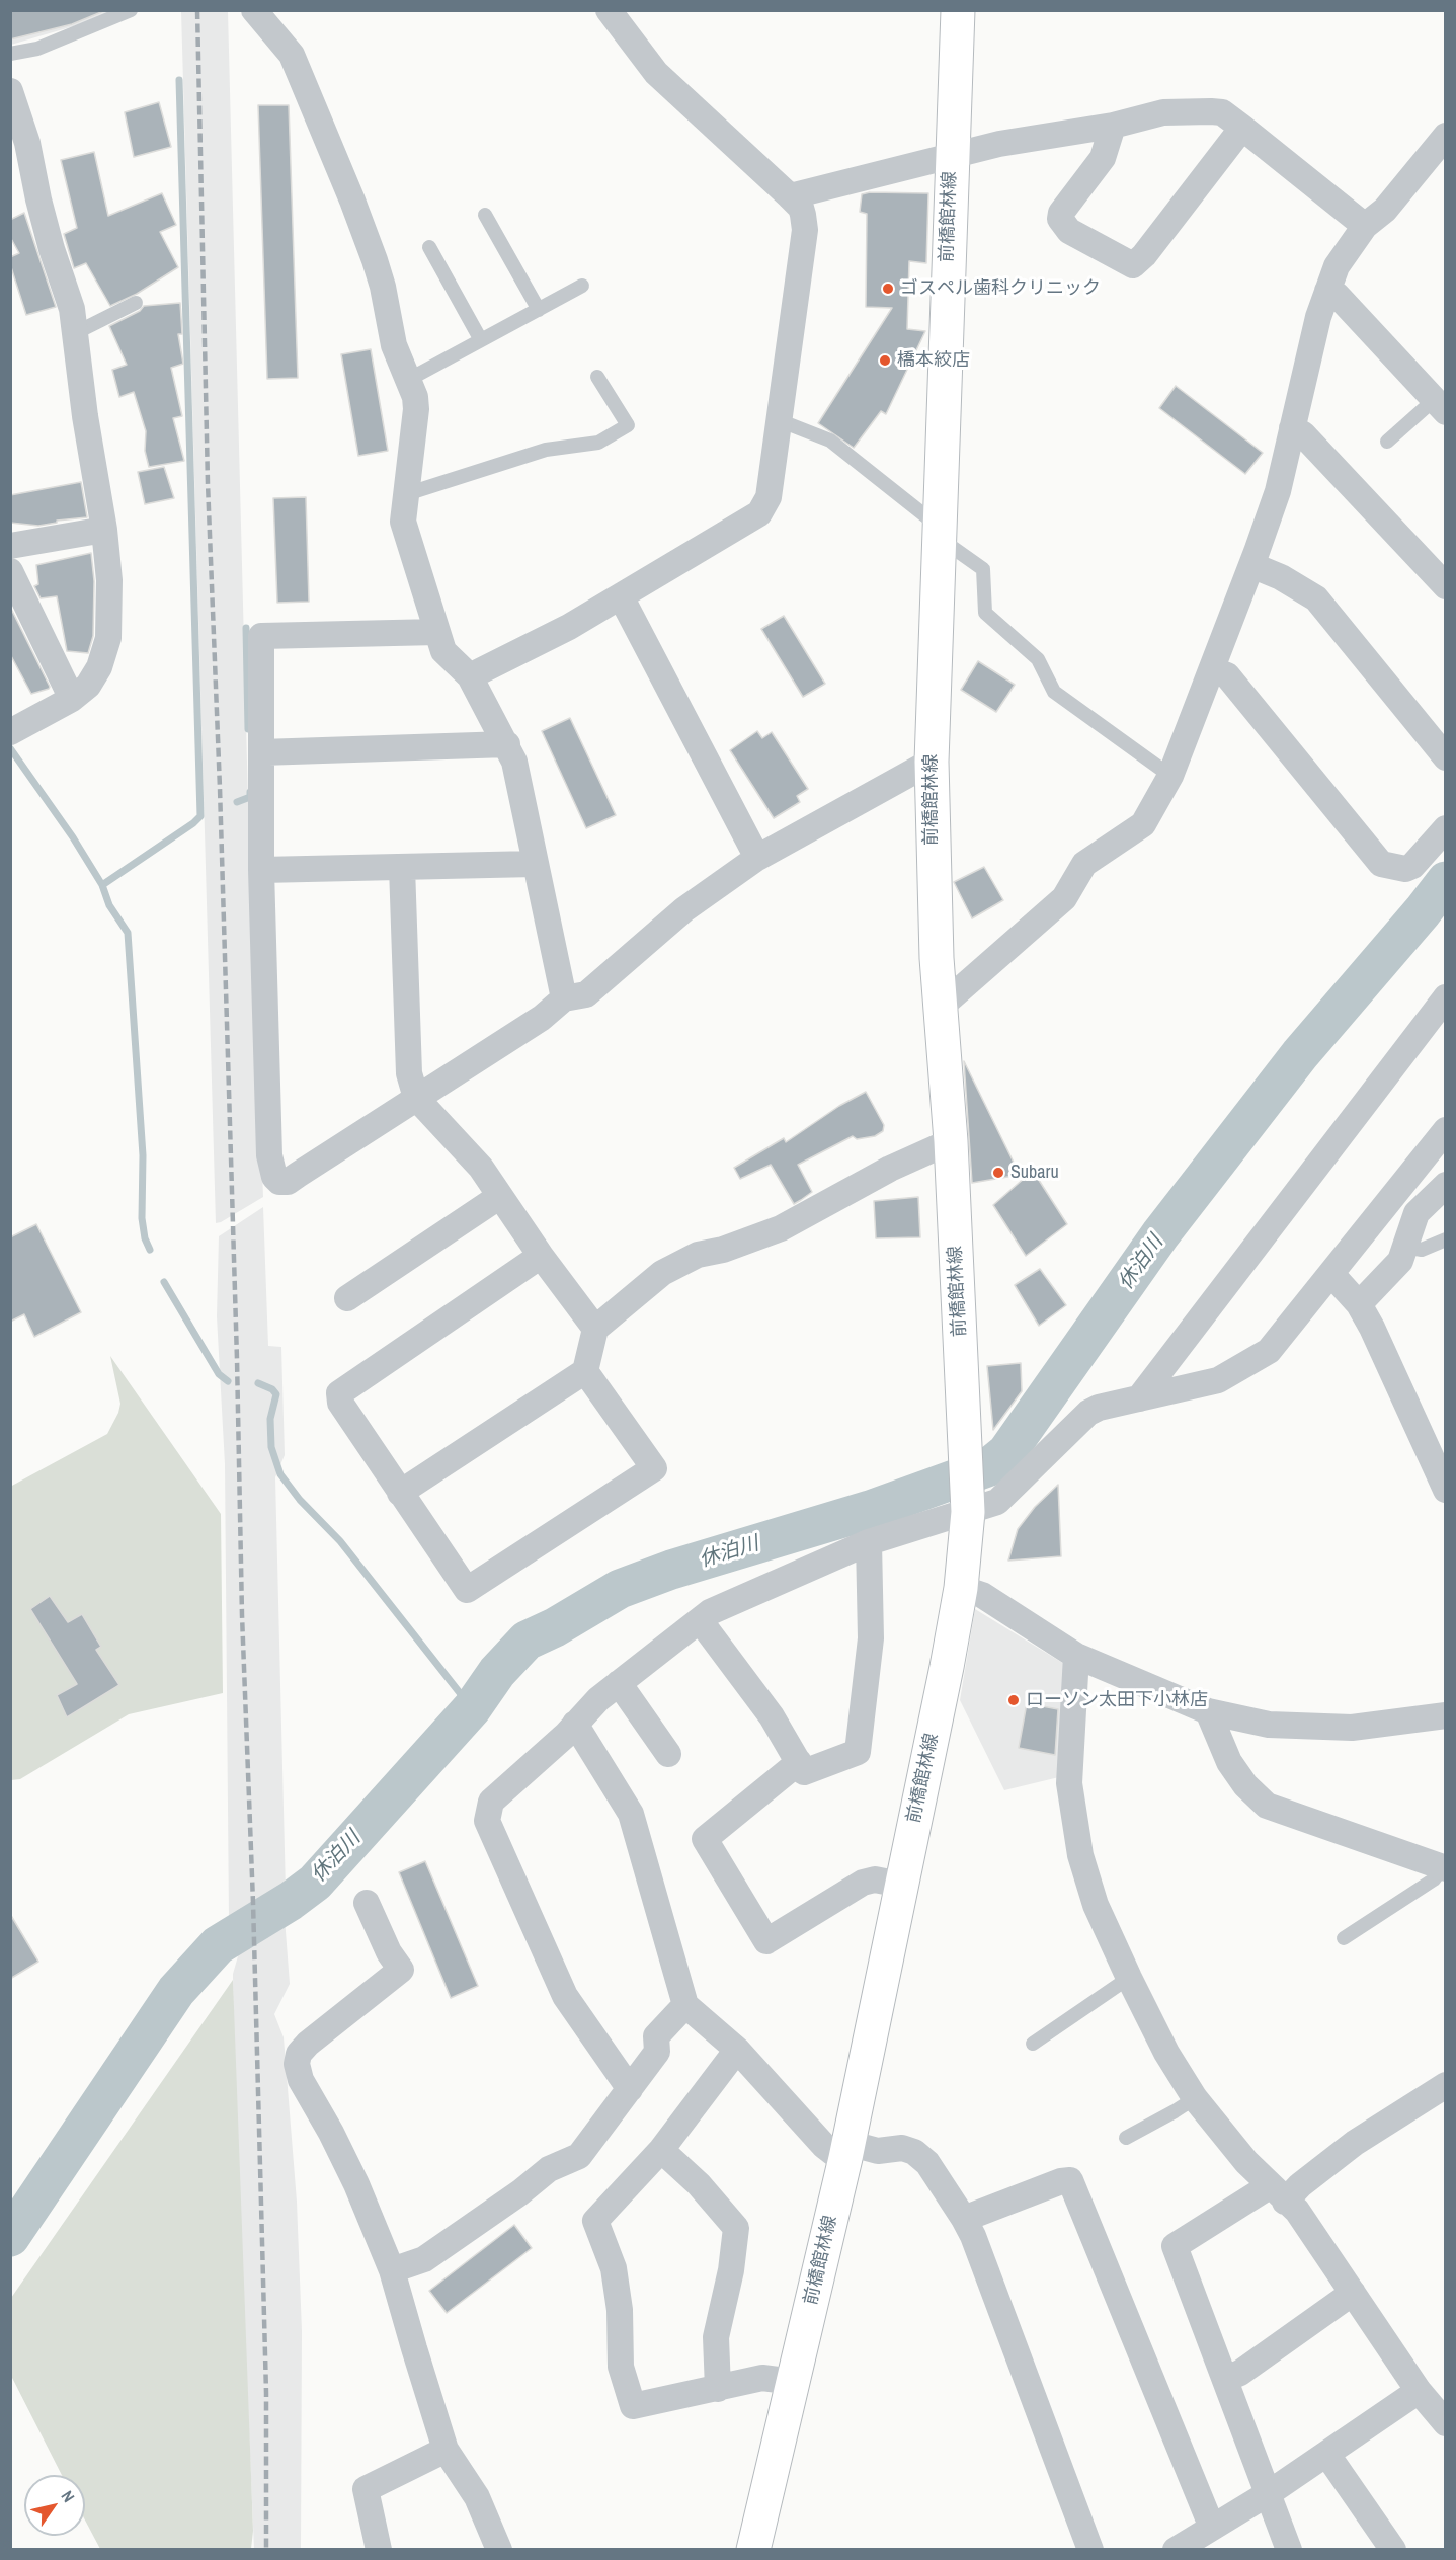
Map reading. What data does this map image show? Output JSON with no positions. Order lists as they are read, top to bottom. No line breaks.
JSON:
{"streets":{"main road":["前橋館林線"]},"water":["休泊川"],"places":["ゴスペル歯科クリニック","橋本絞店","Subaru","ローソン太田下小林店"],"north":"top right"}
